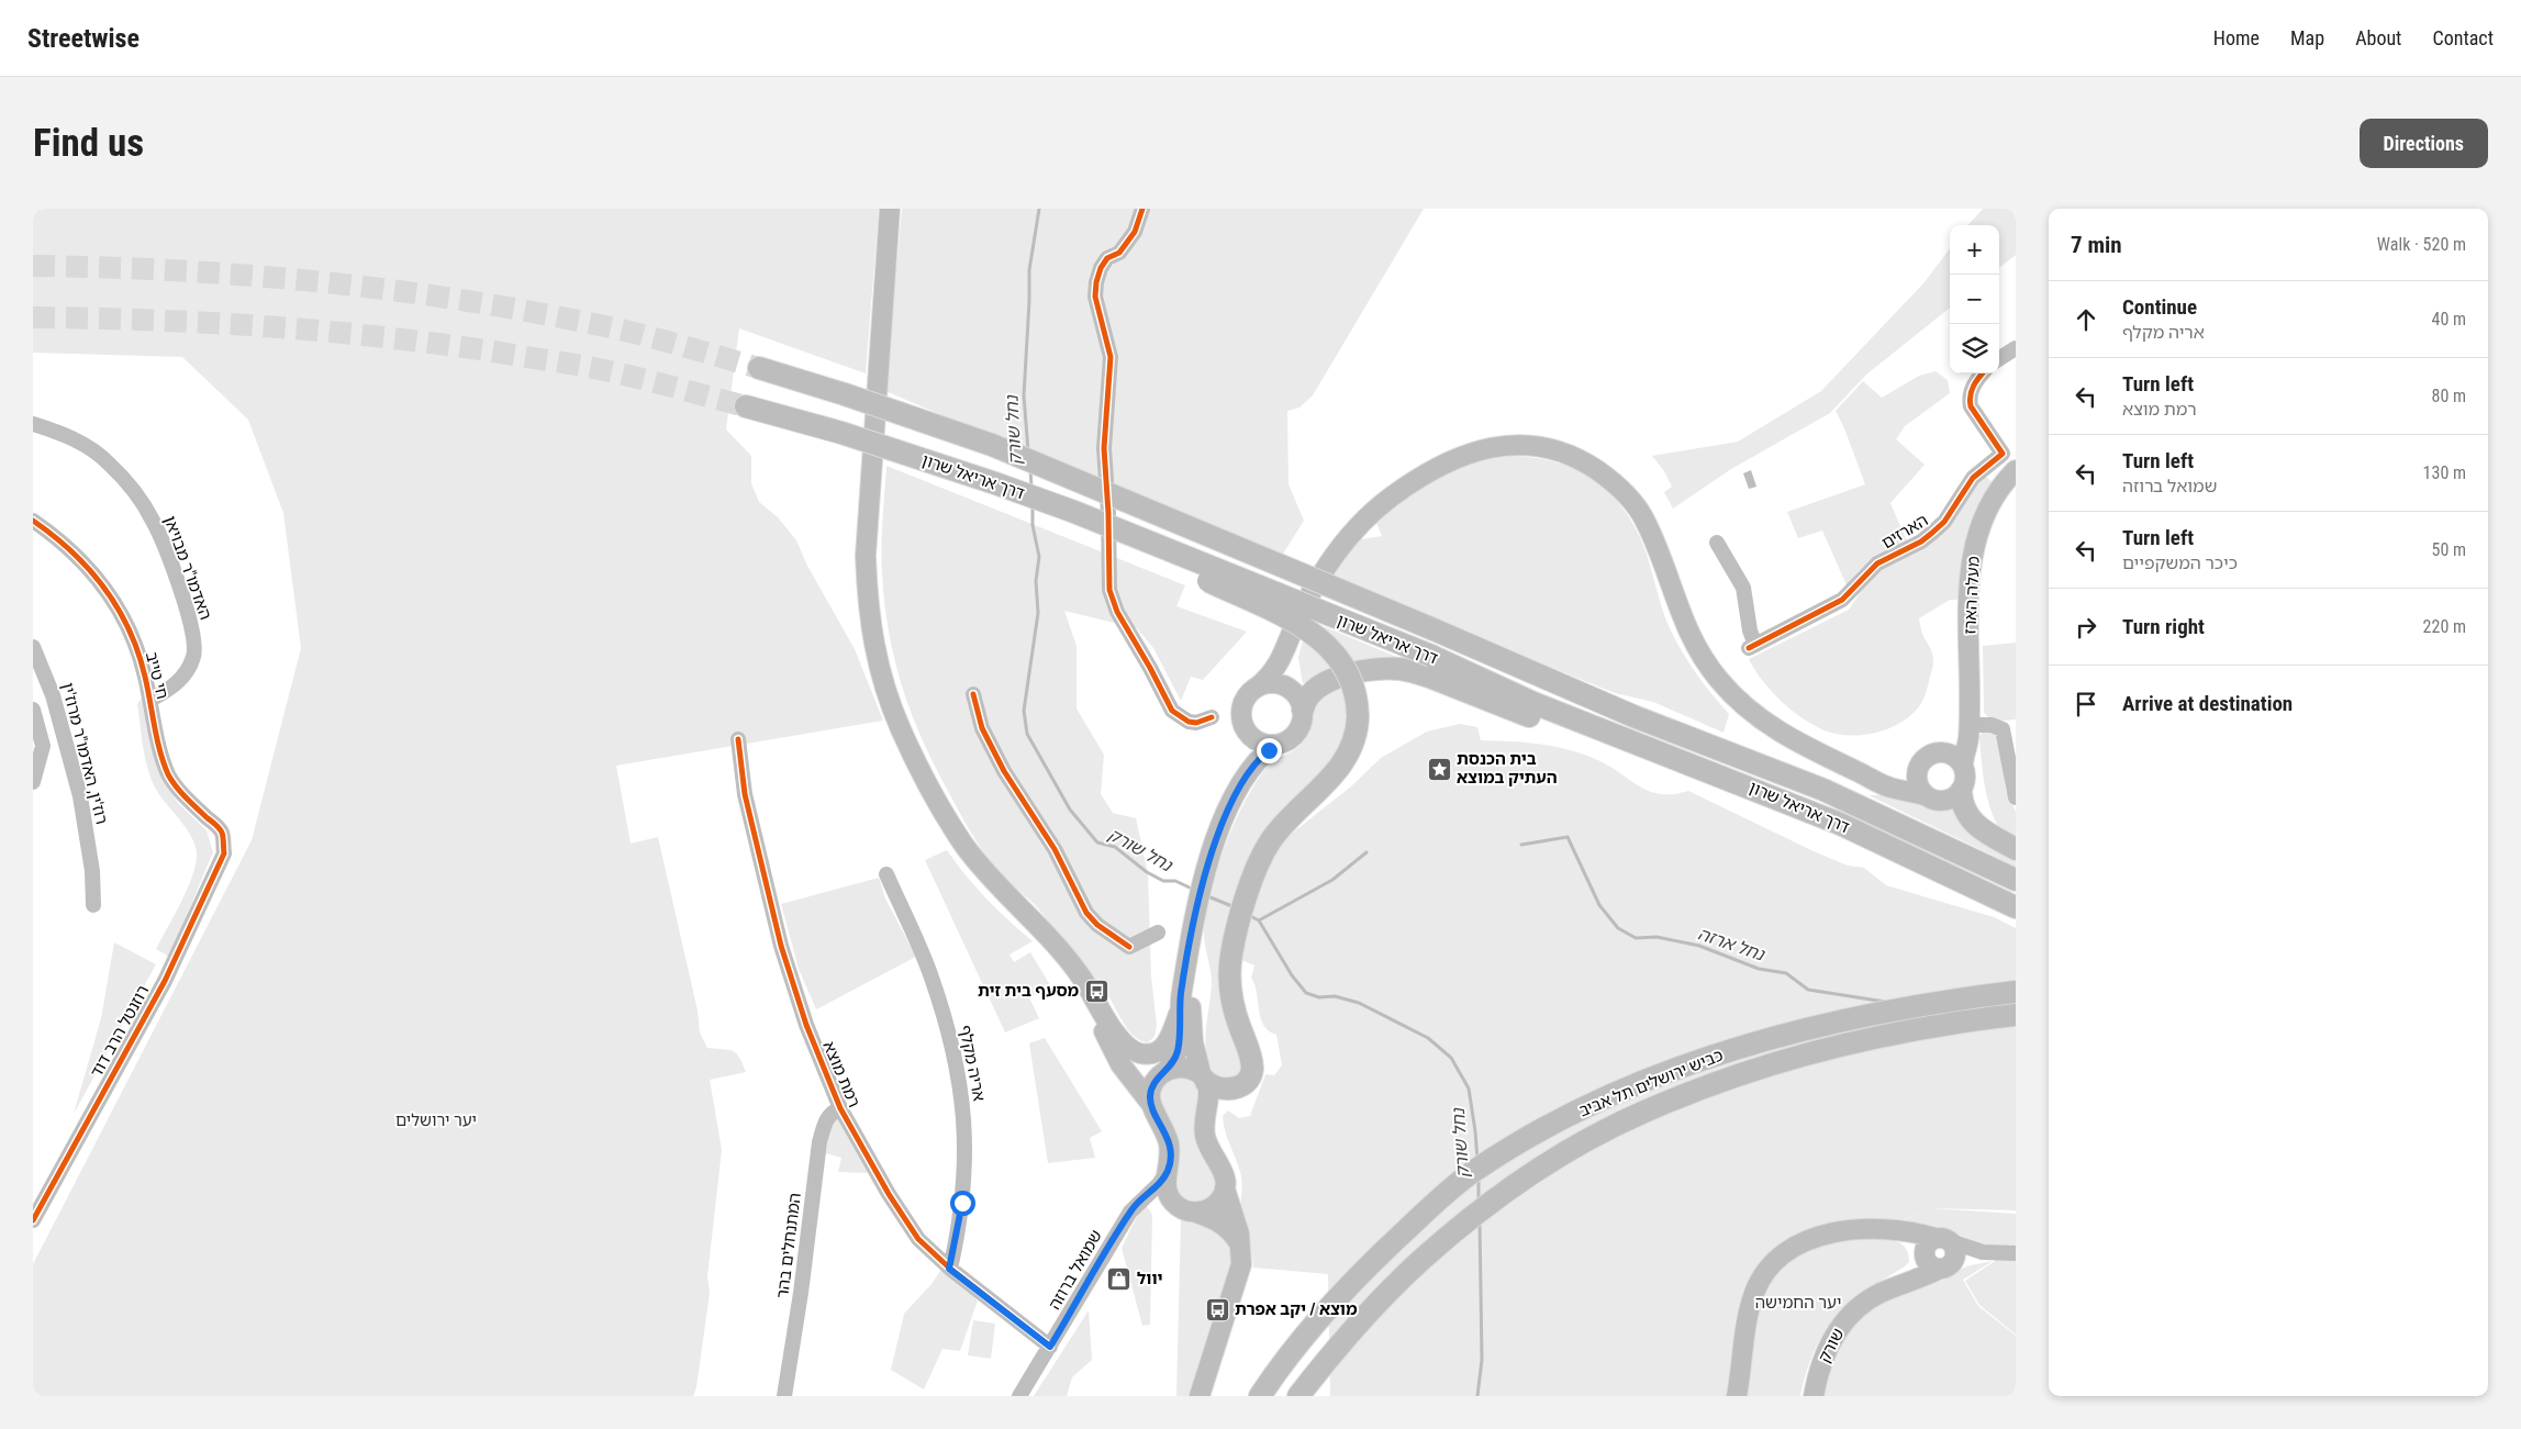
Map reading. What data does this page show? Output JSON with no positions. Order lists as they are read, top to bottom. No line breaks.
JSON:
{"streets":{"highway":["דרך אריאל שרון","כביש ירושלים תל אביב"],"main road":["מעלה הארז","שורק"],"street":["הארזים","האדמו\"ר מבויאן","חי טייב","רוז'ין, האדמו\"ר מרוז'ין","רוזנטל הרב דוד","אריה מקלף","רמת מוצא","המתנחלים בהר","שמואל ברוזה"]},"crossings":[["האדמו\"ר מבויאן","חי טייב"],["חי טייב","רוזנטל הרב דוד"],["אריה מקלף","רמת מוצא"],["רמת מוצא","המתנחלים בהר"],["רמת מוצא","שמואל ברוזה"]],"water":["נחל שורק","נחל ארזה"],"parks":["יער ירושלים","יער החמישה"],"places":{"place":["בית הכנסת העתיק במוצא"],"bus stop":["מסעף בית זית","מוצא / יקב אפרת"],"shop":["יוול"]},"page":{"header":"Streetwise","nav":["Home","Map","About","Contact"],"buttons":"Directions","title":"Find us","heading":["7 min","Walk · 520 m"],"map_buttons":["+","−"],"list":[["Continue","אריה מקלף","40 m"],["Turn left","רמת מוצא","80 m"],["Turn left","שמואל ברוזה","130 m"],["Turn left","כיכר המשקפיים","50 m"],["Turn right","220 m"],"Arrive at destination"]}}
